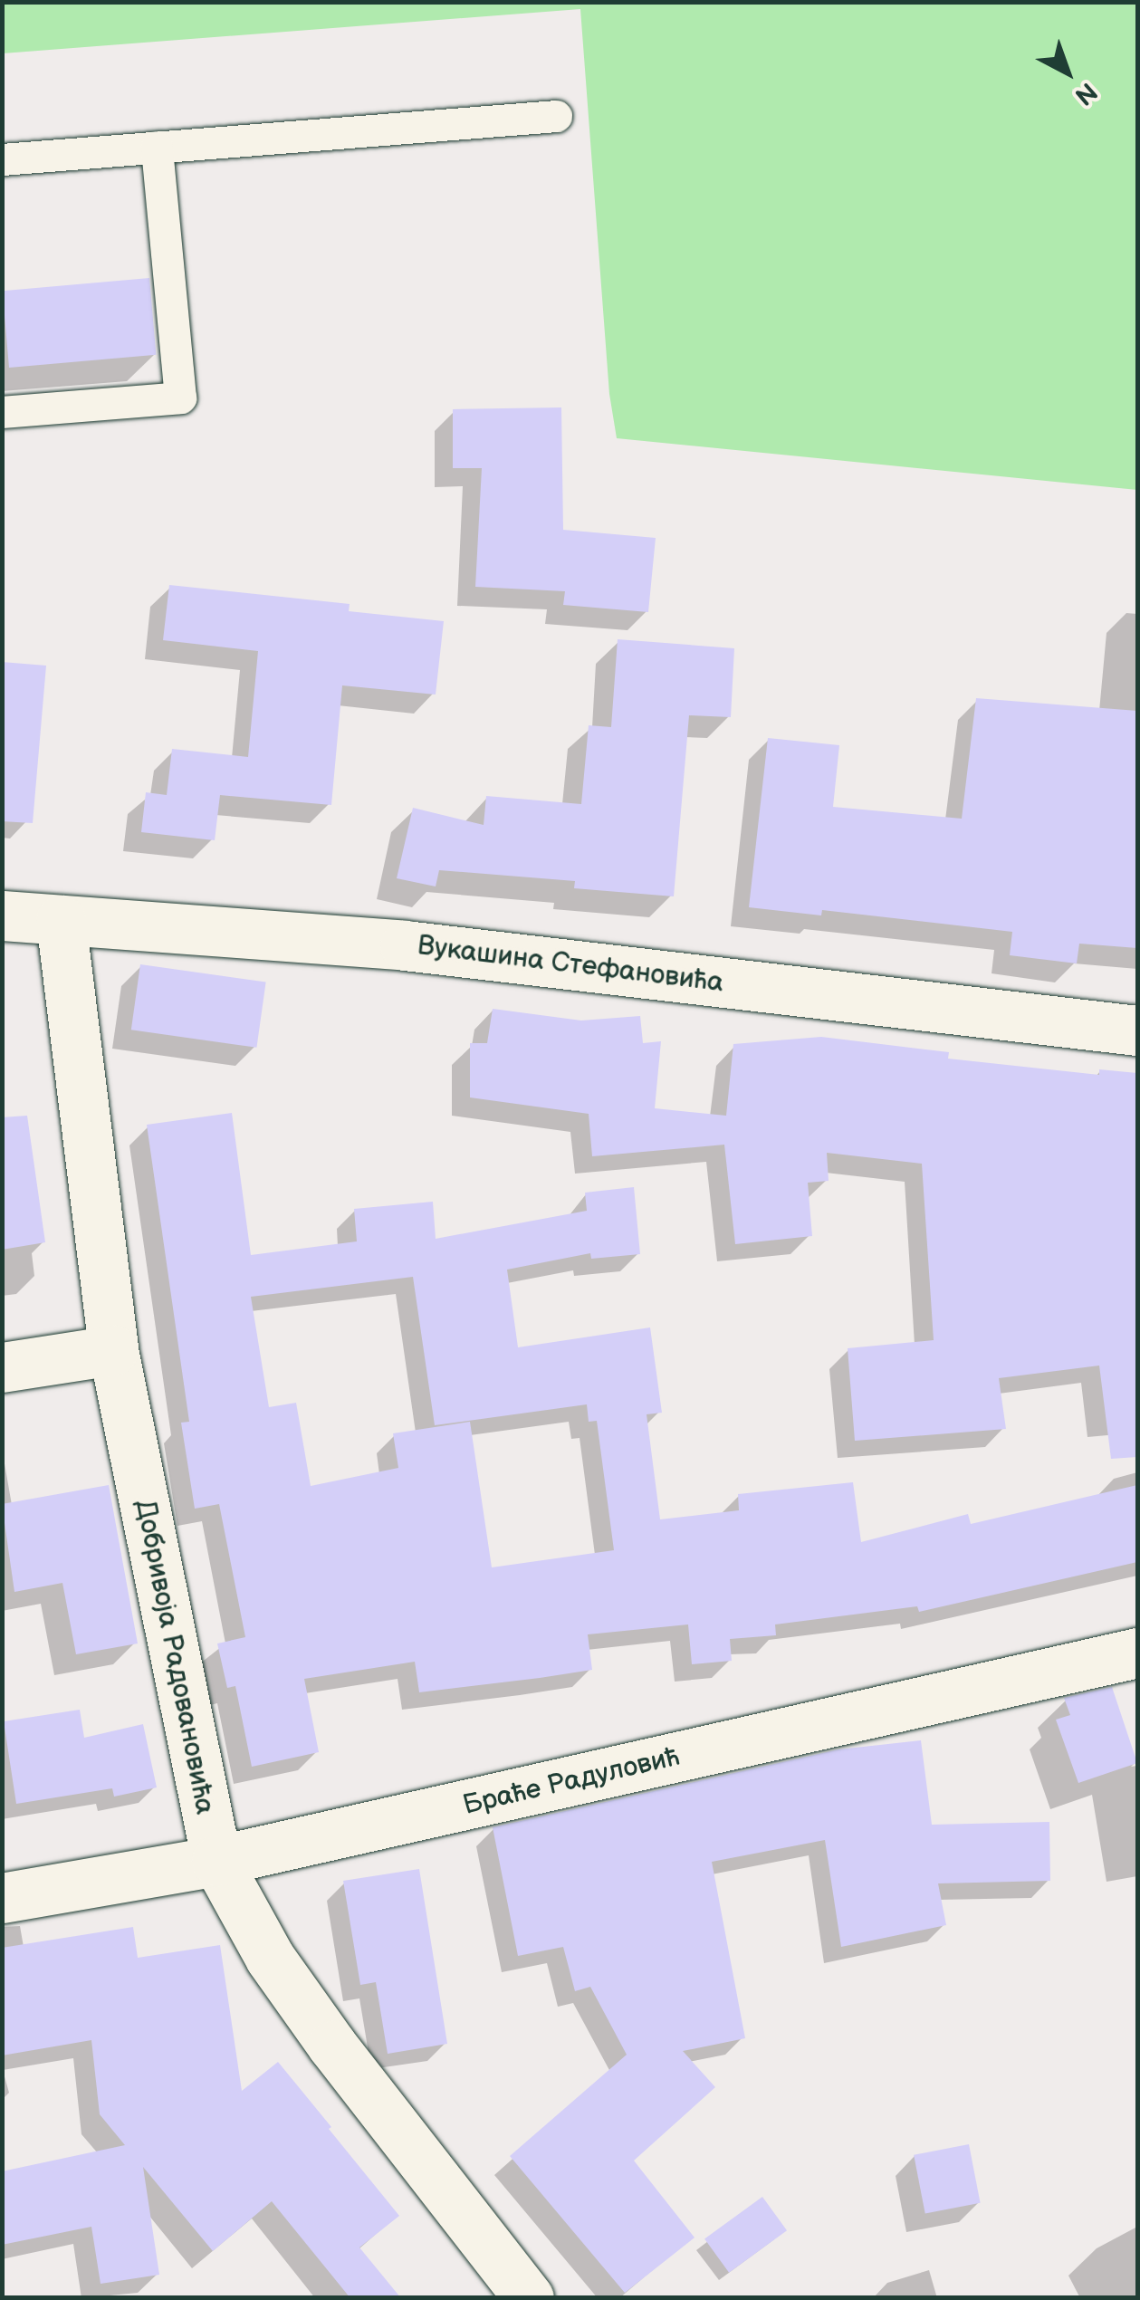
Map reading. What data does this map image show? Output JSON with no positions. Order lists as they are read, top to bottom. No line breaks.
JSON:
{"streets":{"street":["Вукашина Стефановића","Добривоја Радовановића","Браће Радуловић"]},"crossings":[["Вукашина Стефановића","Добривоја Радовановића"],["Добривоја Радовановића","Браће Радуловић"]],"north":"bottom right"}
